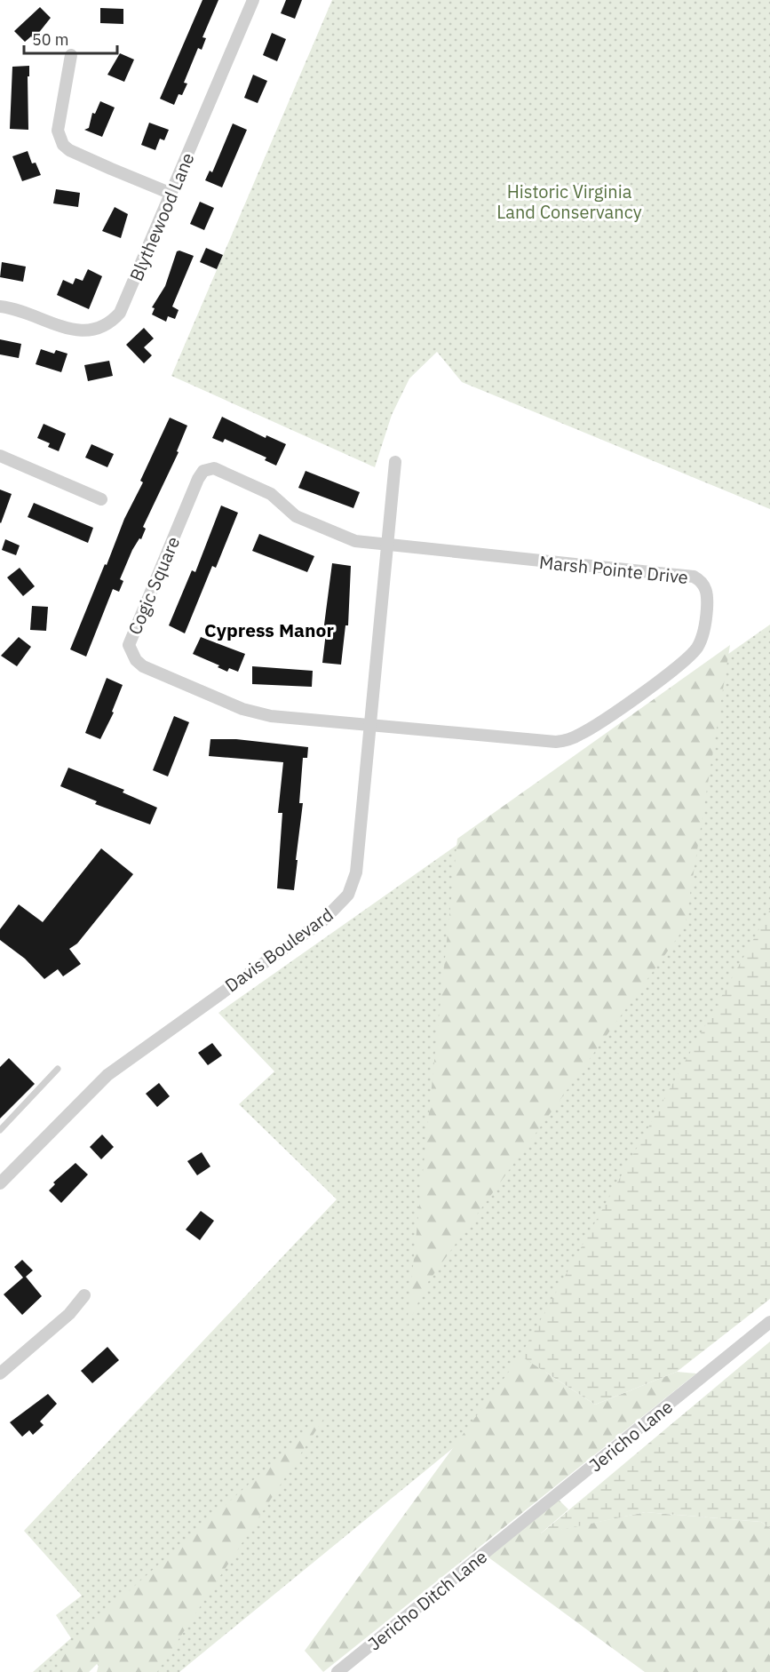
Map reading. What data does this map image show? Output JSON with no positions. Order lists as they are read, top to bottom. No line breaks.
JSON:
{"streets":{"street":["Blythewood Lane","Marsh Pointe Drive","Cogic Square","Davis Boulevard","Jericho Lane","Jericho Ditch Lane"]},"crossings":[["Marsh Pointe Drive","Cogic Square"],["Marsh Pointe Drive","Davis Boulevard"],["Cogic Square","Davis Boulevard"],["Jericho Lane","Jericho Ditch Lane"]],"districts":["Cypress Manor"],"parks":["Historic Virginia Land Conservancy"],"scale_bar":"50 m"}
